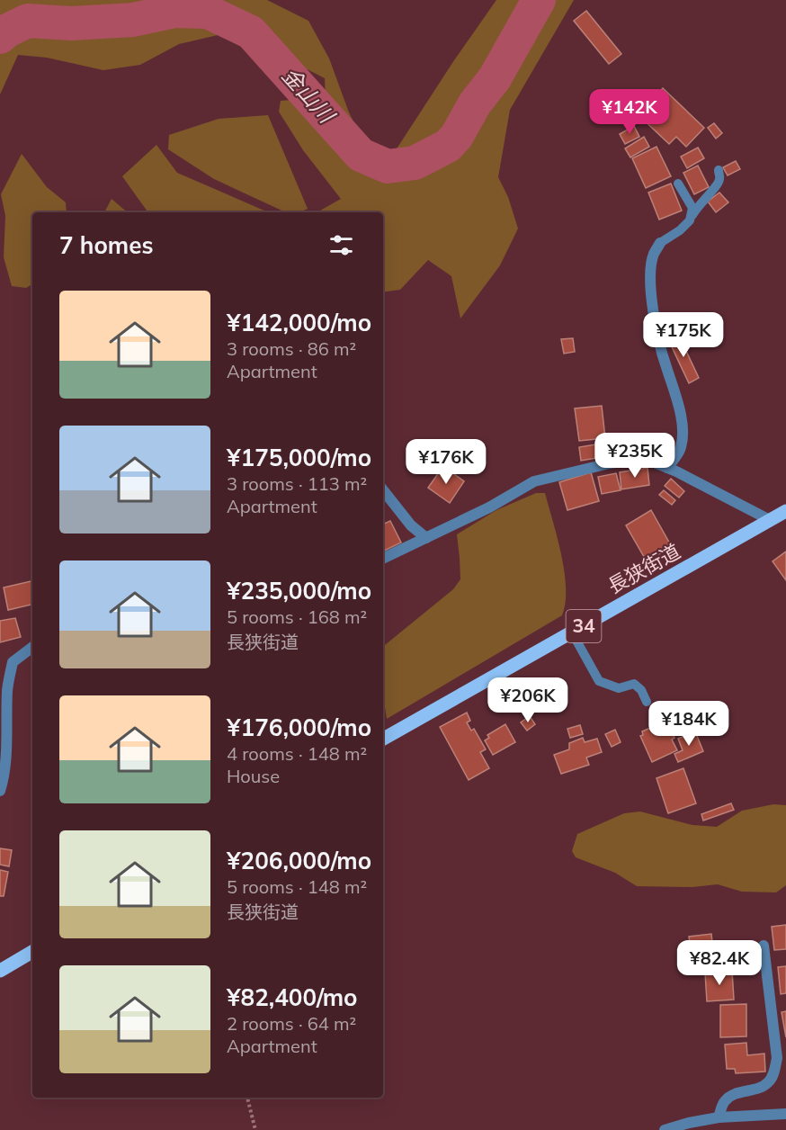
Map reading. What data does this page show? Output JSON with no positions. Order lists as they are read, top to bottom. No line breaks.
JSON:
{"streets":{"main road":["長狭街道","34"]},"water":["金山川"],"page":{"price":["¥142K","¥175K","¥235K","¥176K","¥206K","¥184K","¥82.4K"],"heading":"7 homes","list":[{"name":"¥142,000/mo","note":"3 rooms · 86 m² · Apartment"},{"name":"¥175,000/mo","note":"3 rooms · 113 m² · Apartment"},{"name":"¥235,000/mo","note":"5 rooms · 168 m² · 長狭街道"},{"name":"¥176,000/mo","note":"4 rooms · 148 m² · House"},{"name":"¥206,000/mo","note":"5 rooms · 148 m² · 長狭街道"},{"name":"¥82,400/mo","note":"2 rooms · 64 m² · Apartment"}]}}
